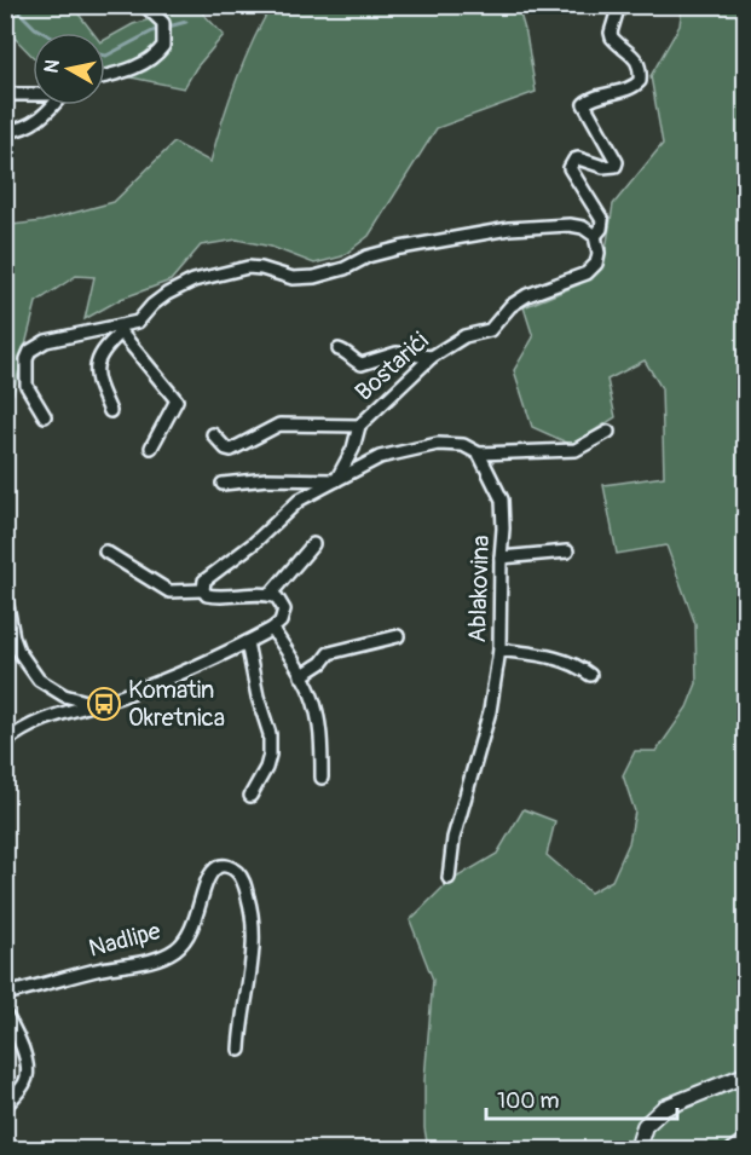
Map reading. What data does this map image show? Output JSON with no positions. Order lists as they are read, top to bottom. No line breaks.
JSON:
{"streets":{"street":["Bostarići","Ablakovina","Nadlipe"]},"places":{"bus stop":["Komatin Okretnica"]},"scale_bar":"100 m","north":"left"}
